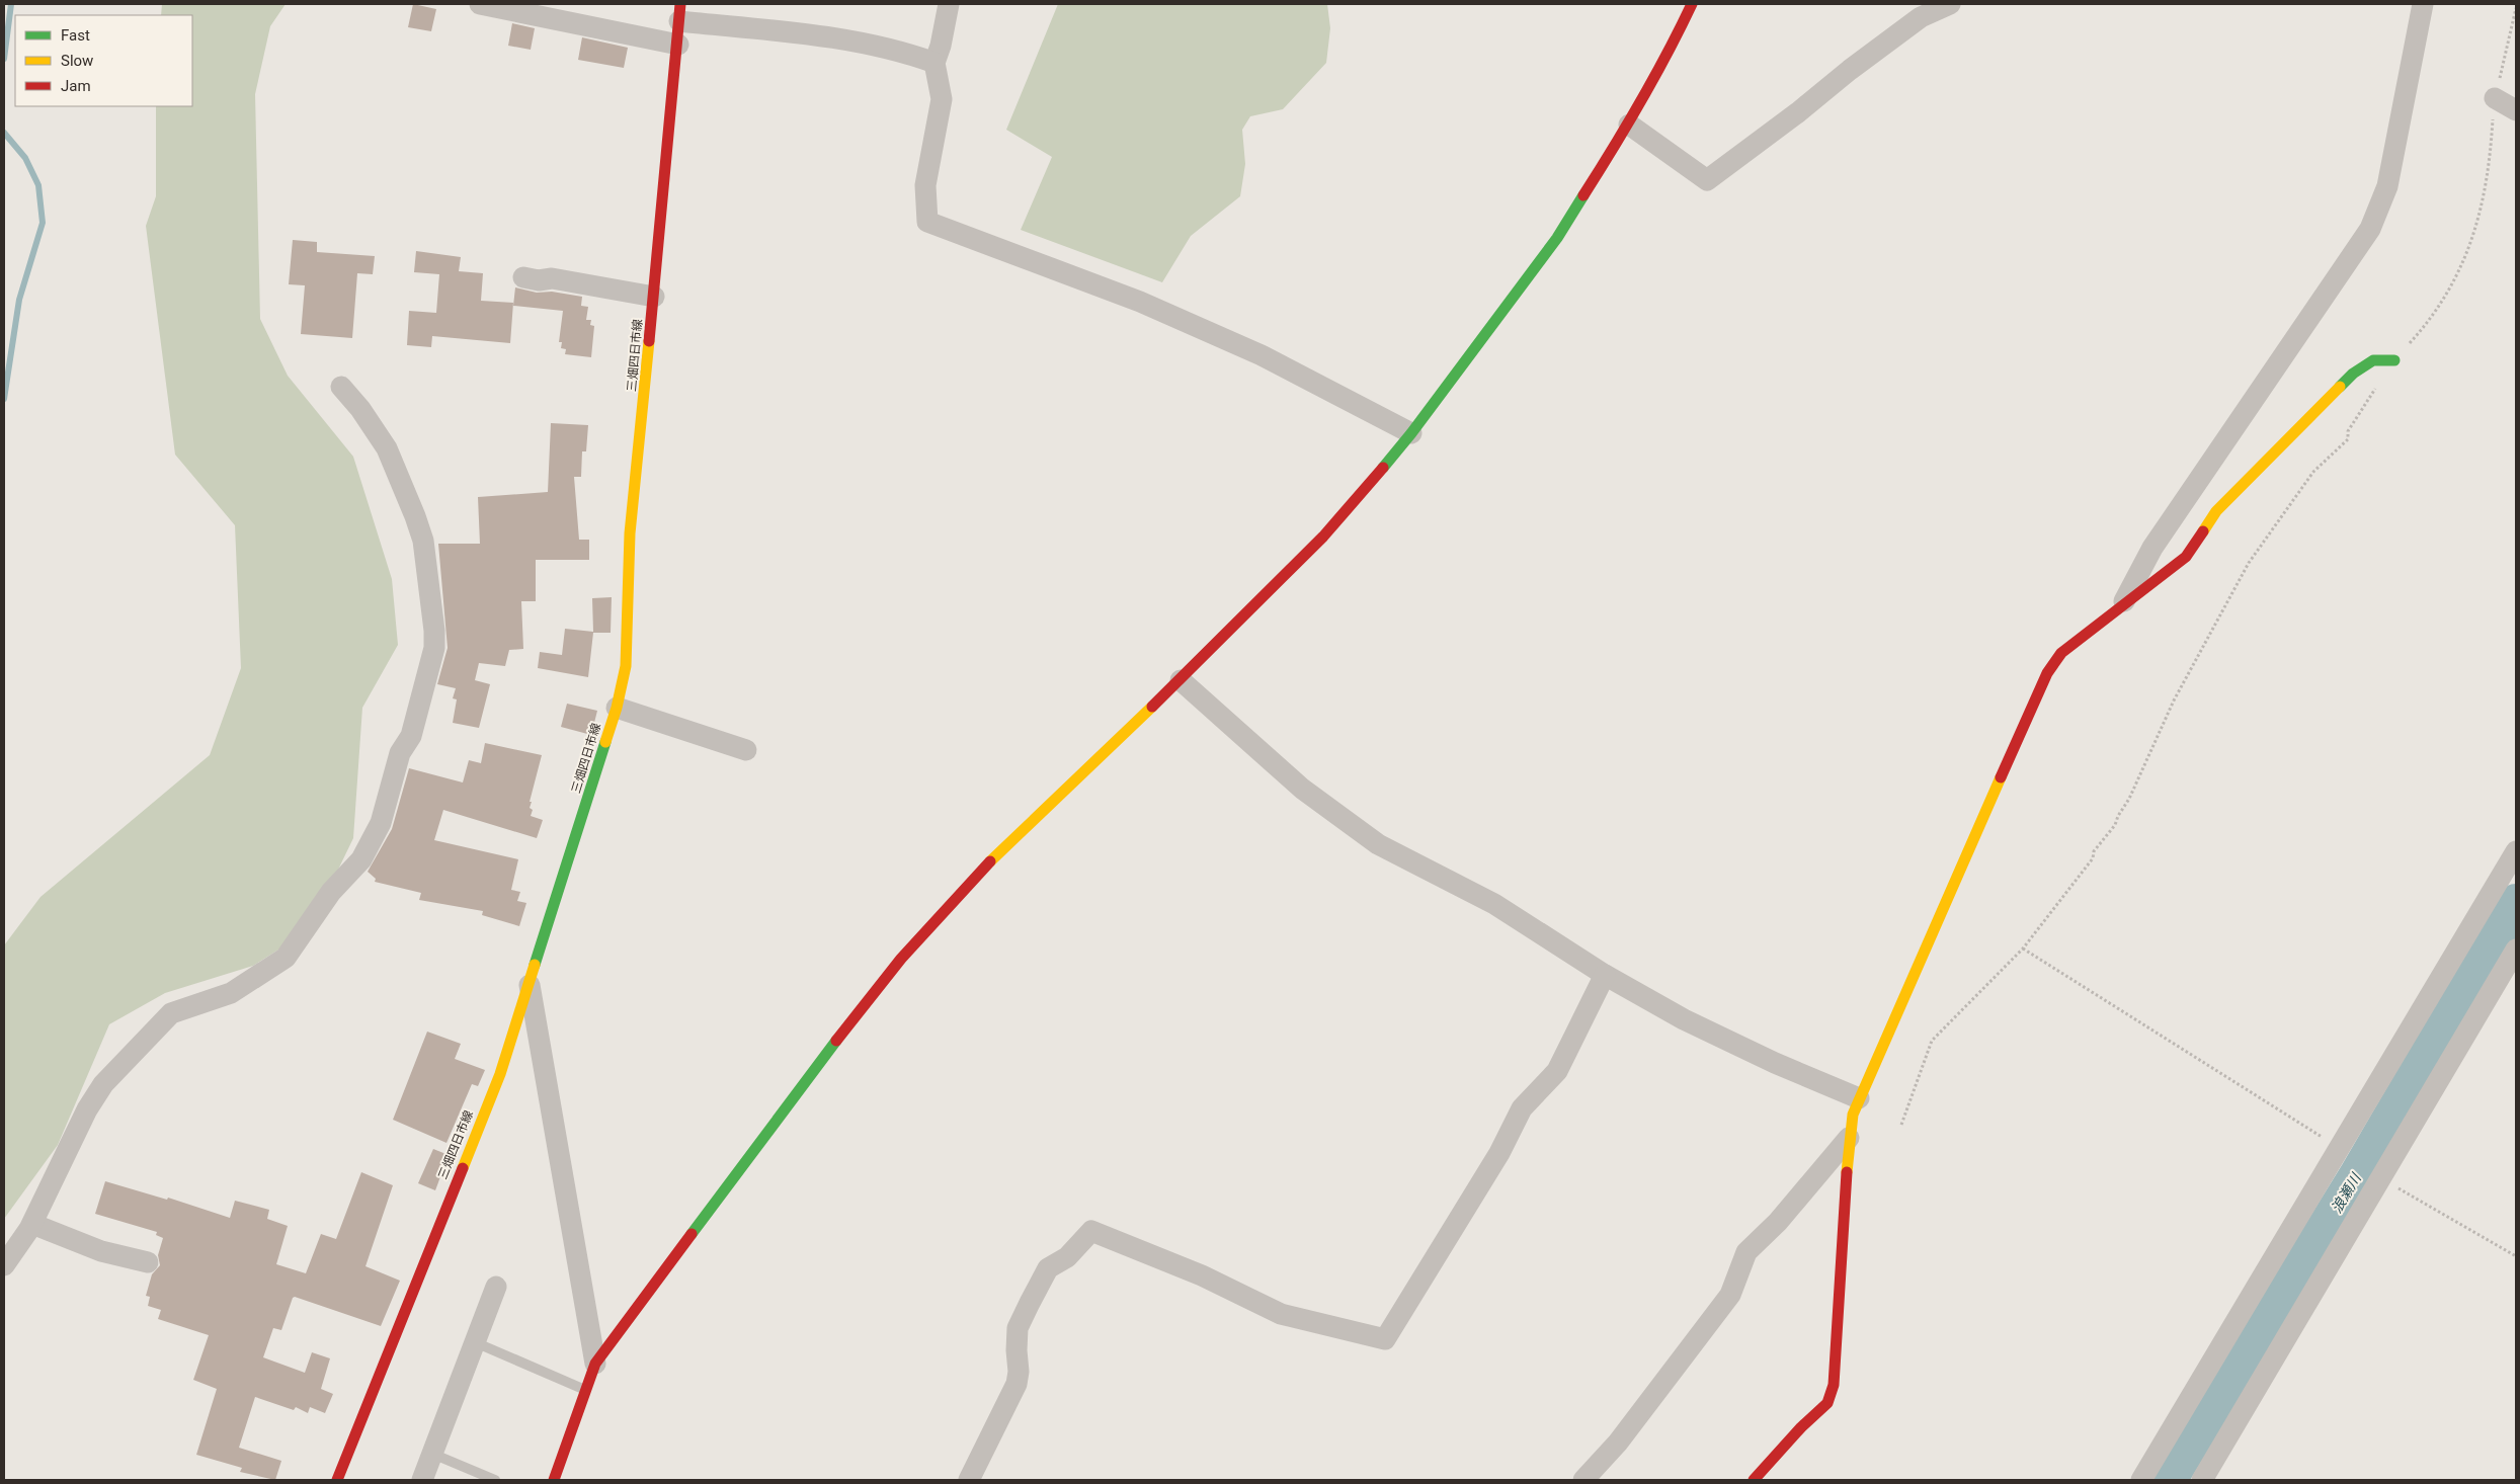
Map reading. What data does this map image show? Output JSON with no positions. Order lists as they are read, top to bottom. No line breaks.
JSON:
{"streets":{"street":["三畑四日市線"]},"water":["浪瀬川"],"legend":["Fast","Slow","Jam"]}
